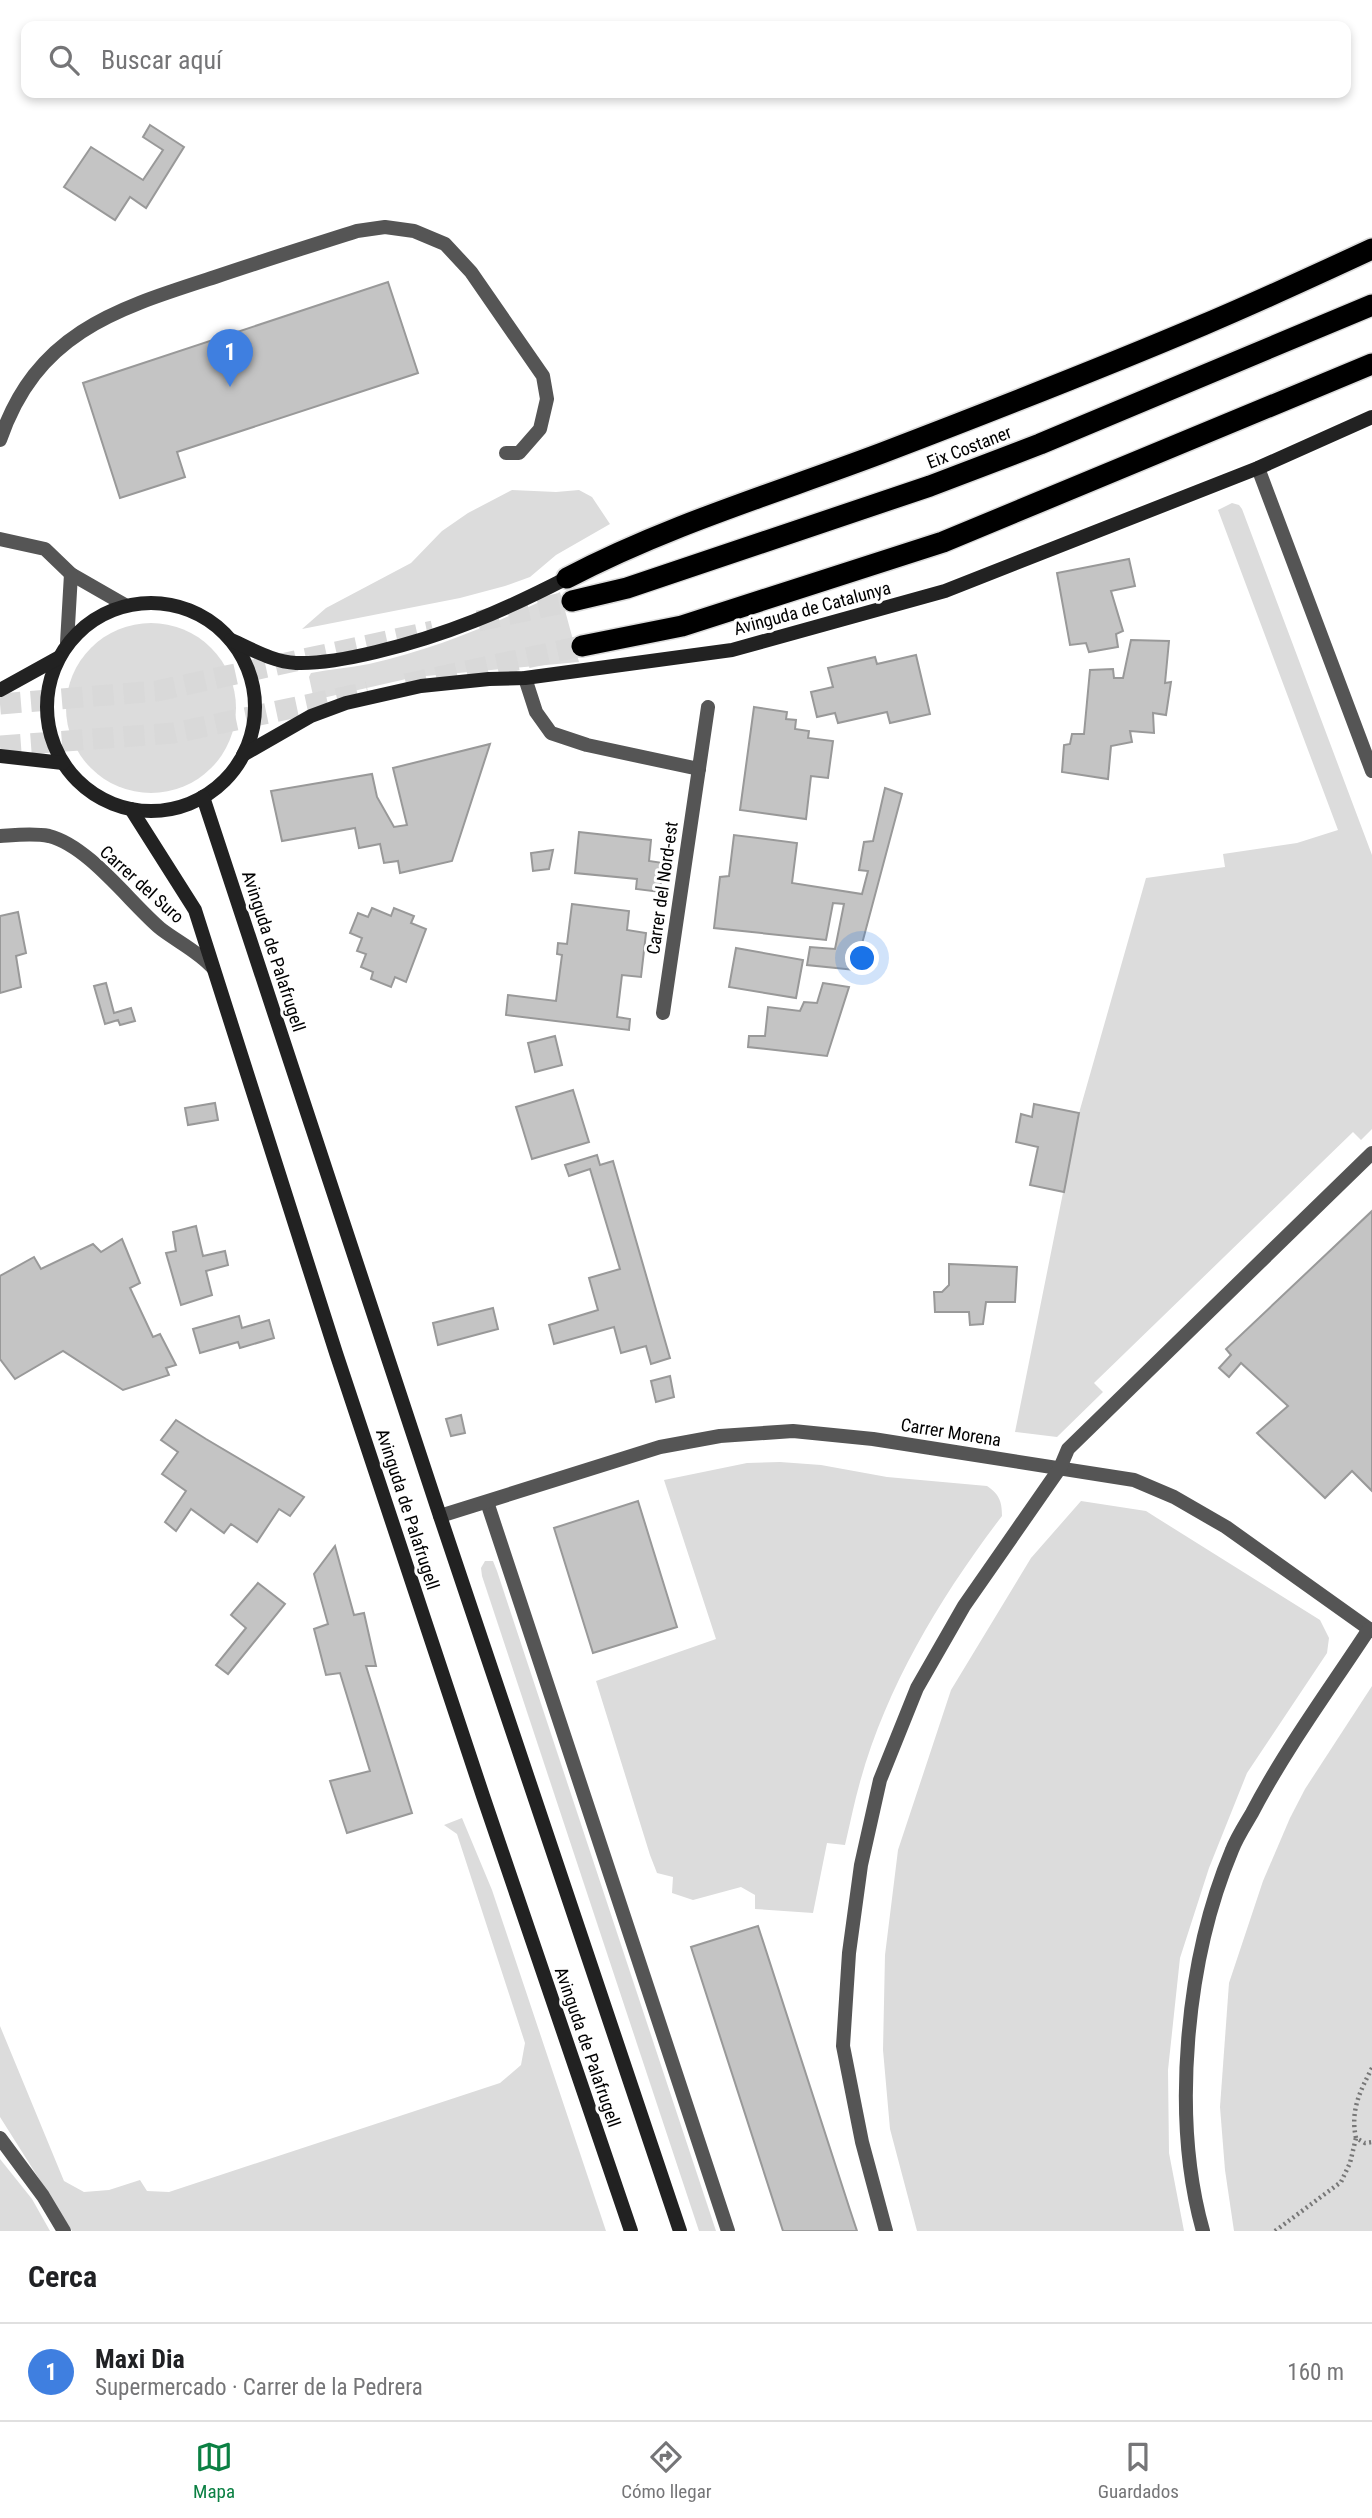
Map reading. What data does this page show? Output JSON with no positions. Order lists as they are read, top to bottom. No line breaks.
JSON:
{"streets":{"highway":["Eix Costaner"],"main road":["Avinguda de Catalunya","Avinguda de Palafrugell"],"street":["Carrer del Suro","Carrer del Nord-est","Carrer Morena"]},"crossings":[["Avinguda de Catalunya","Avinguda de Palafrugell"],["Carrer del Suro","Avinguda de Palafrugell"],["Avinguda de Palafrugell","Carrer Morena"]],"page":{"search":"Buscar aquí","pins":"1","heading":"Cerca","list":[{"mark":"1","name":"Maxi Dia","note":"Supermercado · Carrer de la Pedrera","value":"160 m"}],"nav":["Mapa","Cómo llegar","Guardados"]}}
